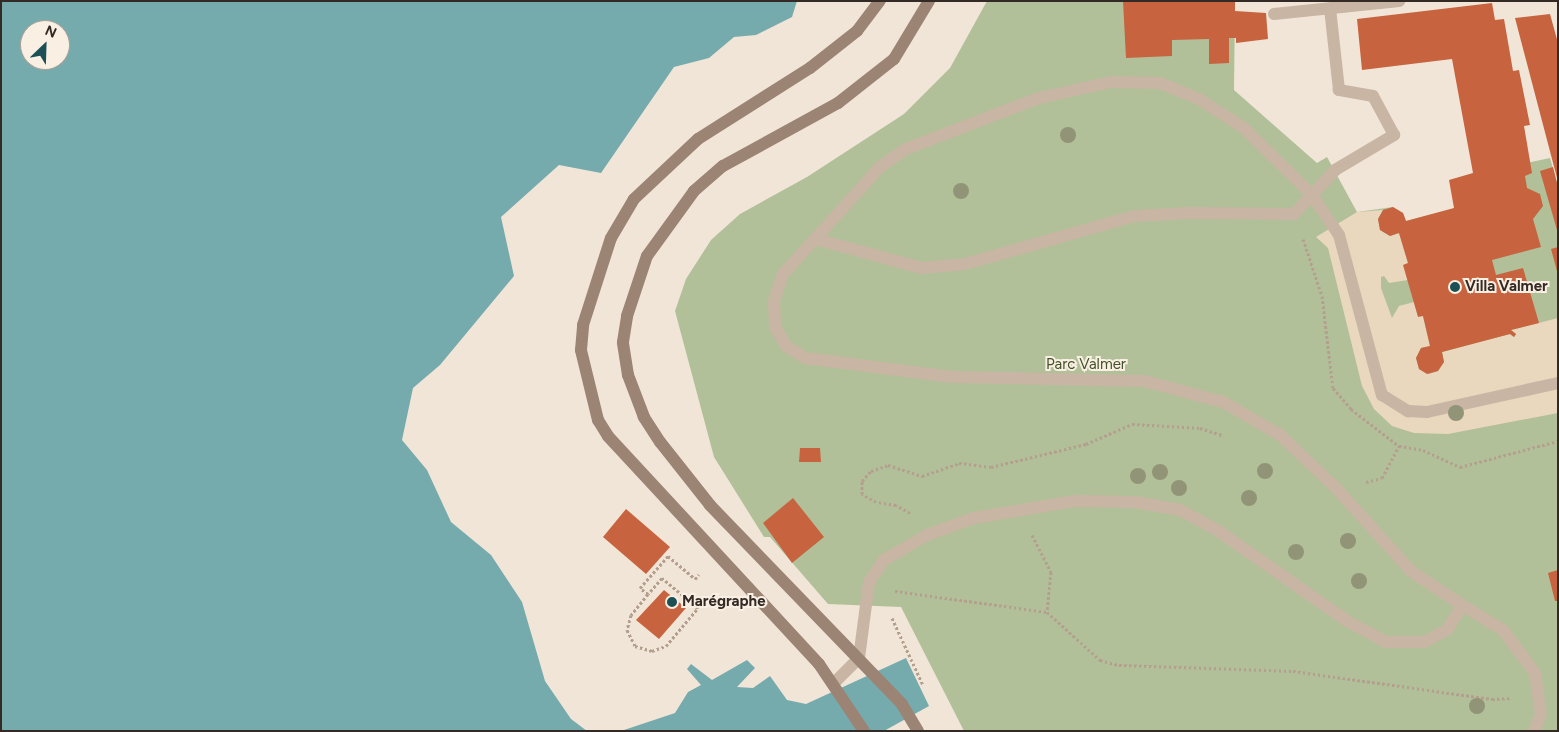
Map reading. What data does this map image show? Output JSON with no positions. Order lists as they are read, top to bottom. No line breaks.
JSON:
{"parks":["Parc Valmer"],"places":["Villa Valmer","Marégraphe"],"north":"top right"}
